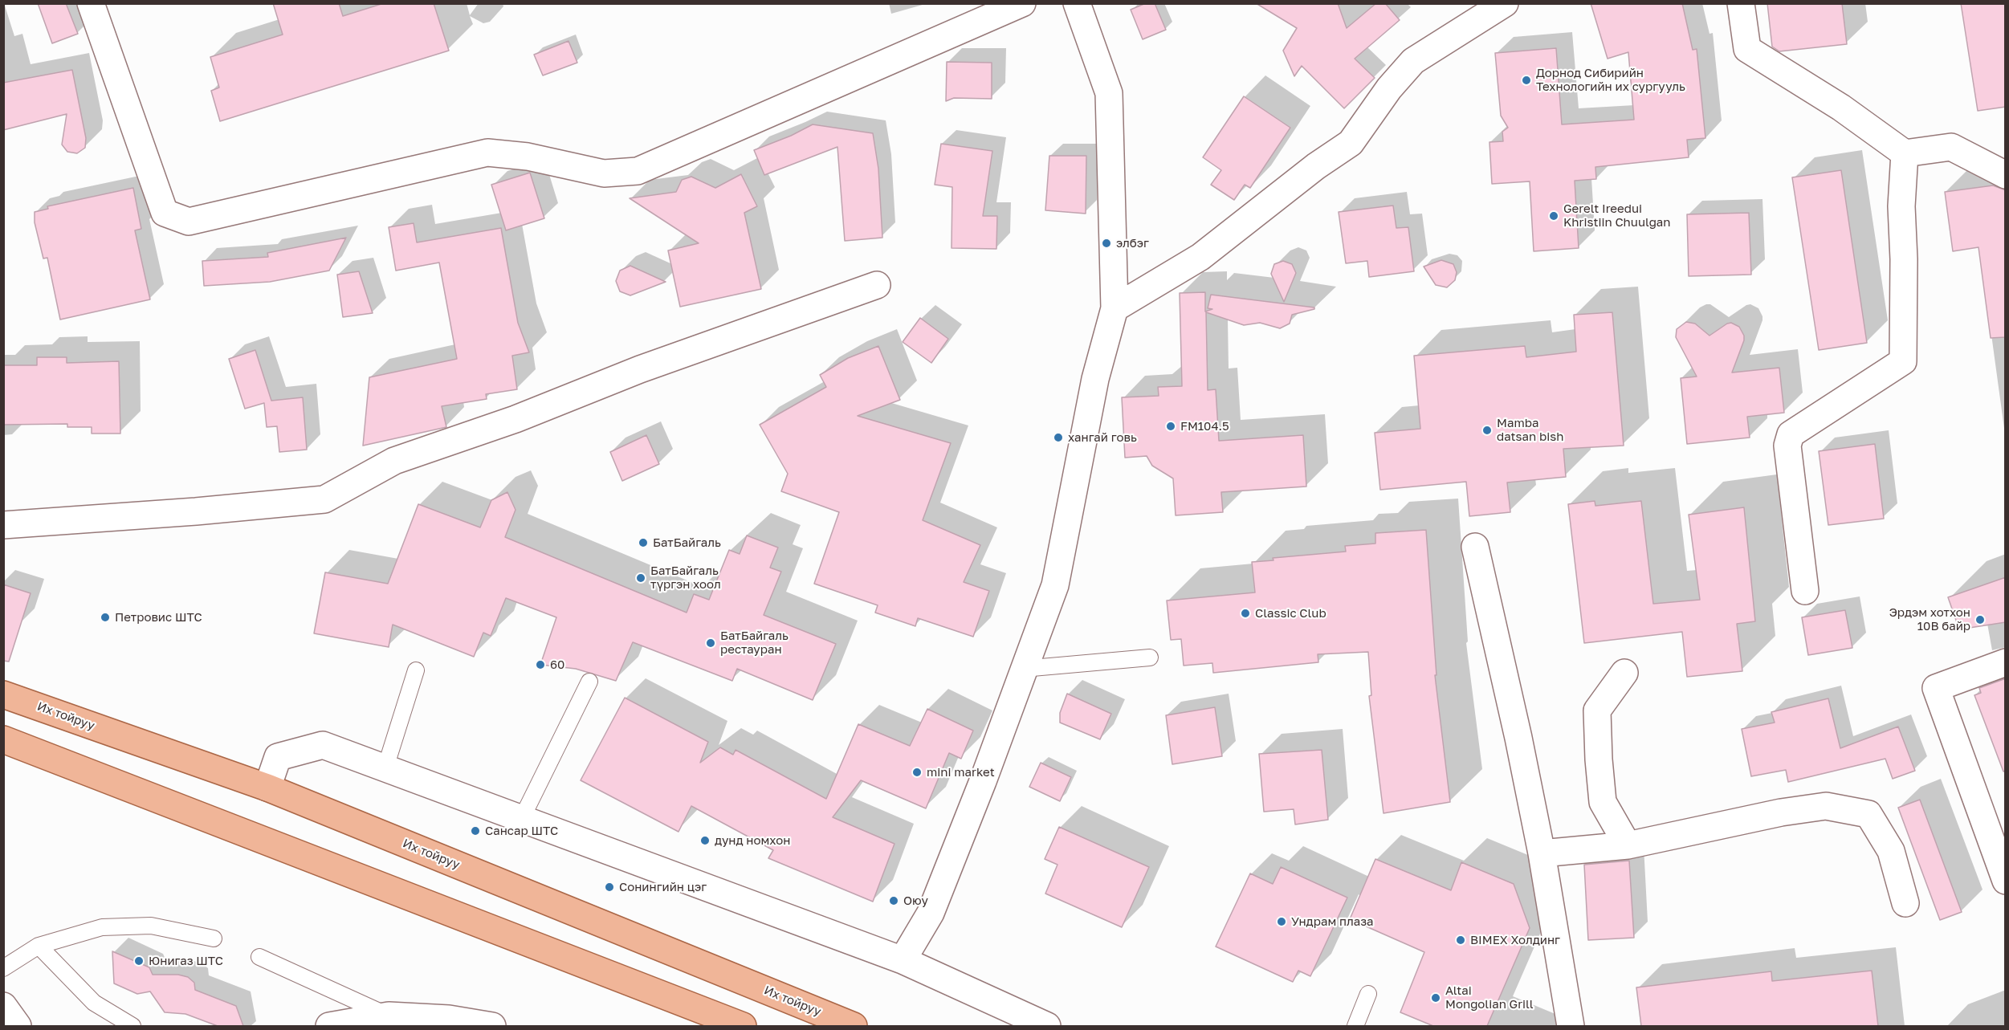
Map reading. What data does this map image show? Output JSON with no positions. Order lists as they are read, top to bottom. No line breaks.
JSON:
{"streets":{"main road":["Их тойруу"]},"places":["Дорнод Сибирийн Технологийн их сургууль","Gerelt Ireedui Khristiin Chuulgan","элбэг","FM104.5","Mamba datsan bish","хангай говь","БатБайгаль","БатБайгаль түргэн хоол","Classic Club","Петровис ШТС","Эрдэм хотхон 10В байр","БатБайгаль рестауран","60","mini market","Сансар ШТС","дунд номхон","Сонингийн цэг","Оюу","Ундрам плаза","BIMEX Холдинг","Юнигаз ШТС","Altai Mongolian Grill"]}
